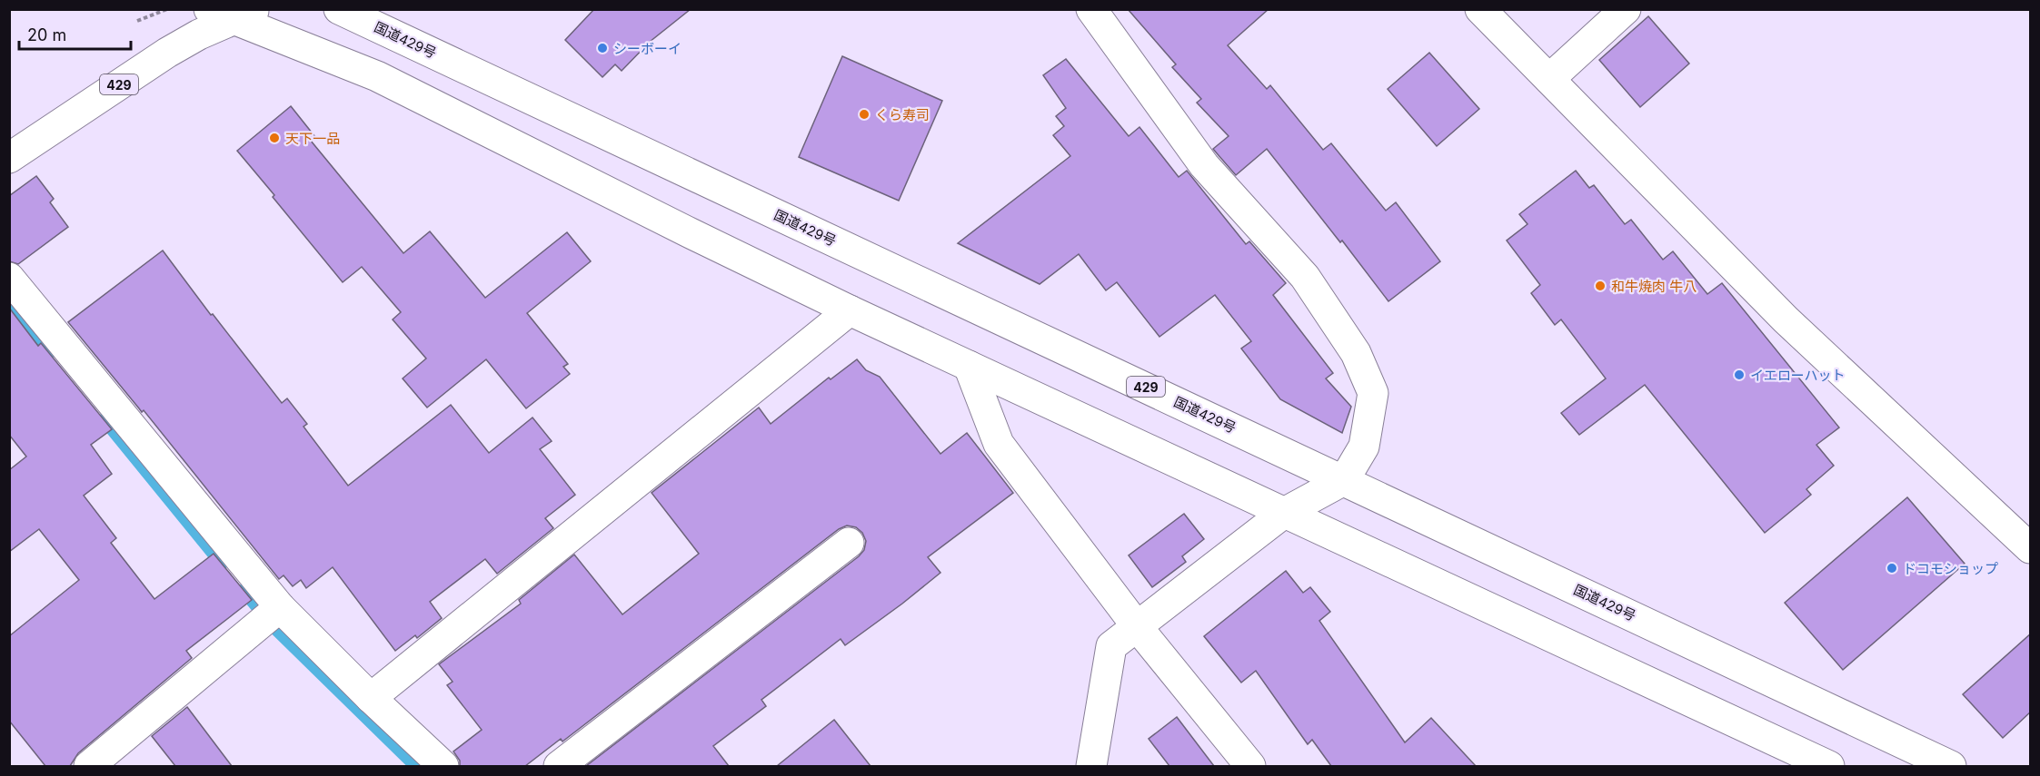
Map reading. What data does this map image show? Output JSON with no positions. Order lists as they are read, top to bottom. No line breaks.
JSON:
{"streets":{"main road":["国道429号","429"]},"places":["シーボーイ","くら寿司","天下一品","和牛焼肉 牛八","イエローハット","ドコモショップ"],"scale_bar":"20 m"}
